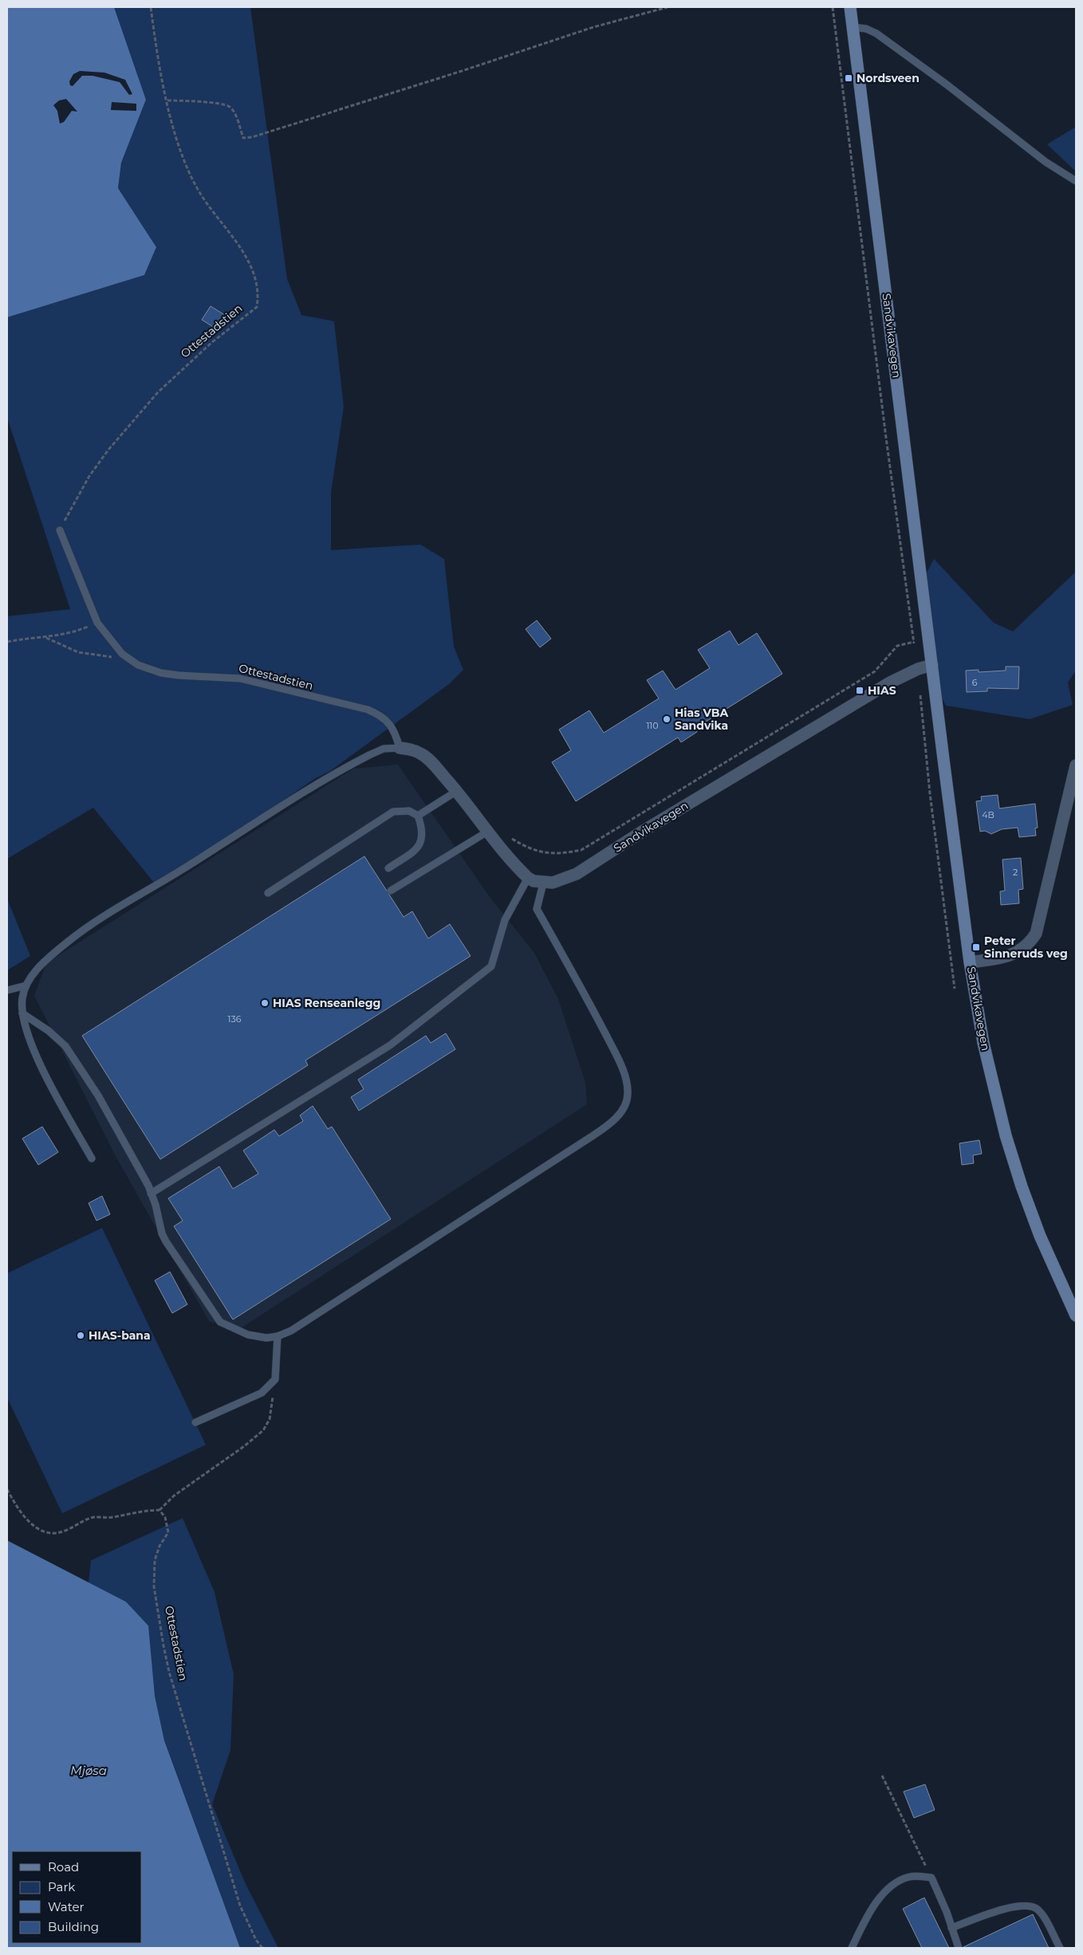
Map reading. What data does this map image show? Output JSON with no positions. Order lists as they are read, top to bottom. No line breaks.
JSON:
{"streets":{"main road":["Sandvikavegen"],"lane":["Ottestadstien"]},"water":["Mjøsa"],"places":{"transit":["Nordsveen","HIAS","Peter Sinneruds veg"],"other":["Hias VBA Sandvika","HIAS Renseanlegg","HIAS-bana"]},"house_numbers":["6","110","4B","2","136"],"legend":["Road","Park","Water","Building"]}
